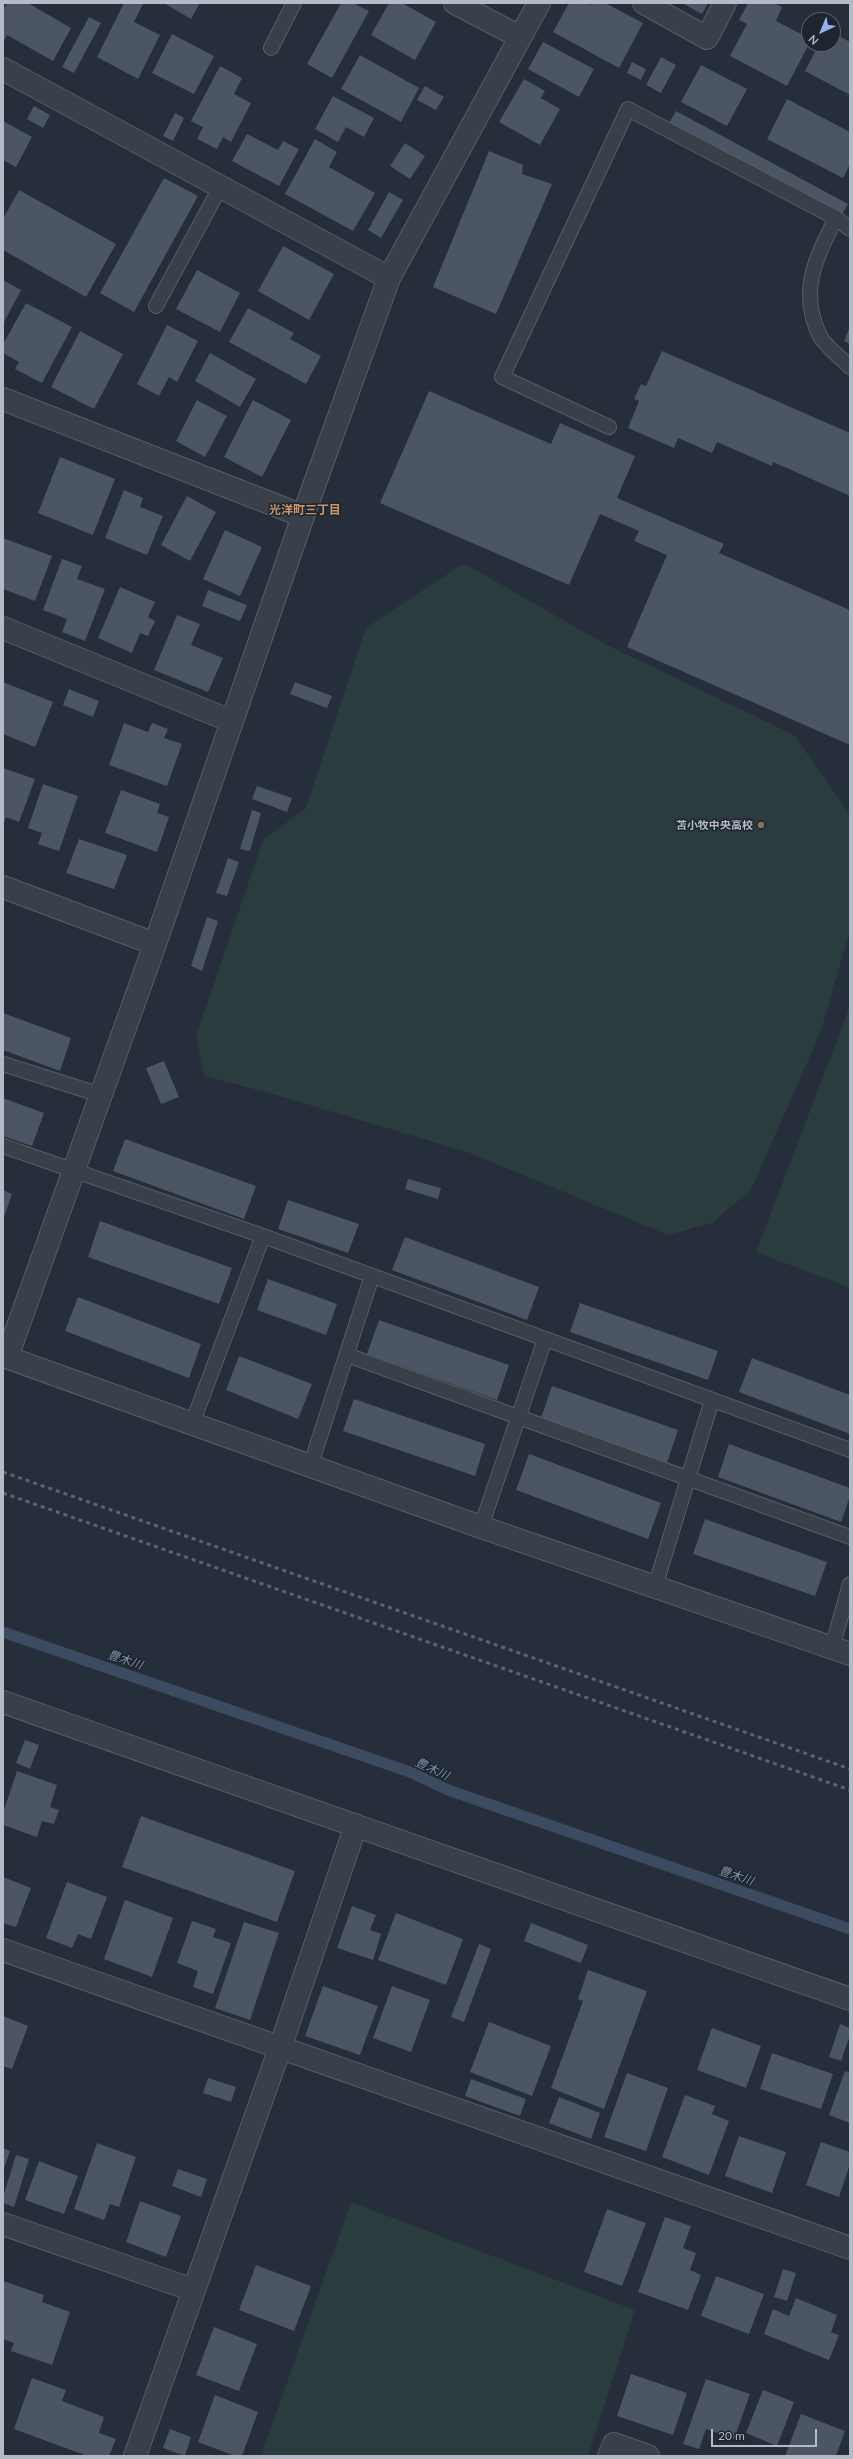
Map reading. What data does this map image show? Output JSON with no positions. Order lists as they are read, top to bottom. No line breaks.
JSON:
{"districts":["光洋町三丁目"],"water":["豊木川"],"places":["苫小牧中央高校"],"scale_bar":"20 m","north":"bottom left"}
